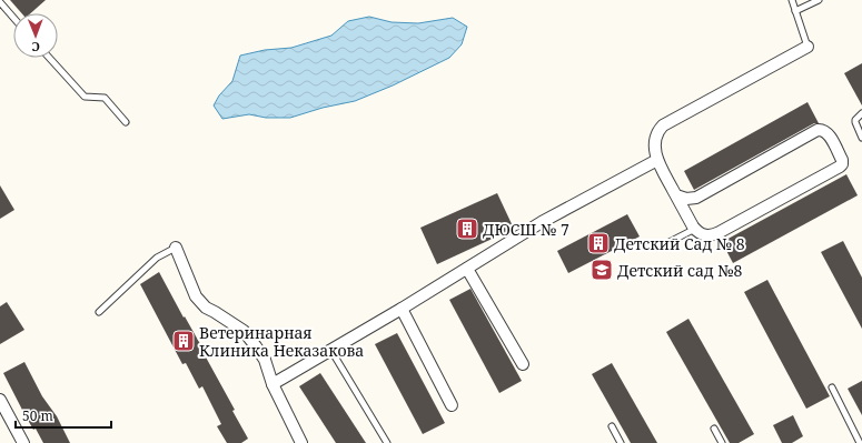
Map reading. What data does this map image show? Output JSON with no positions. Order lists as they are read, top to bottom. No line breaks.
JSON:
{"places":{"building":["ДЮСШ № 7","Детский Сад № 8","Ветеринарная Клиника Неказакова"],"school or university":["Детский сад №8"]},"scale_bar":"50 m","north":"bottom"}
